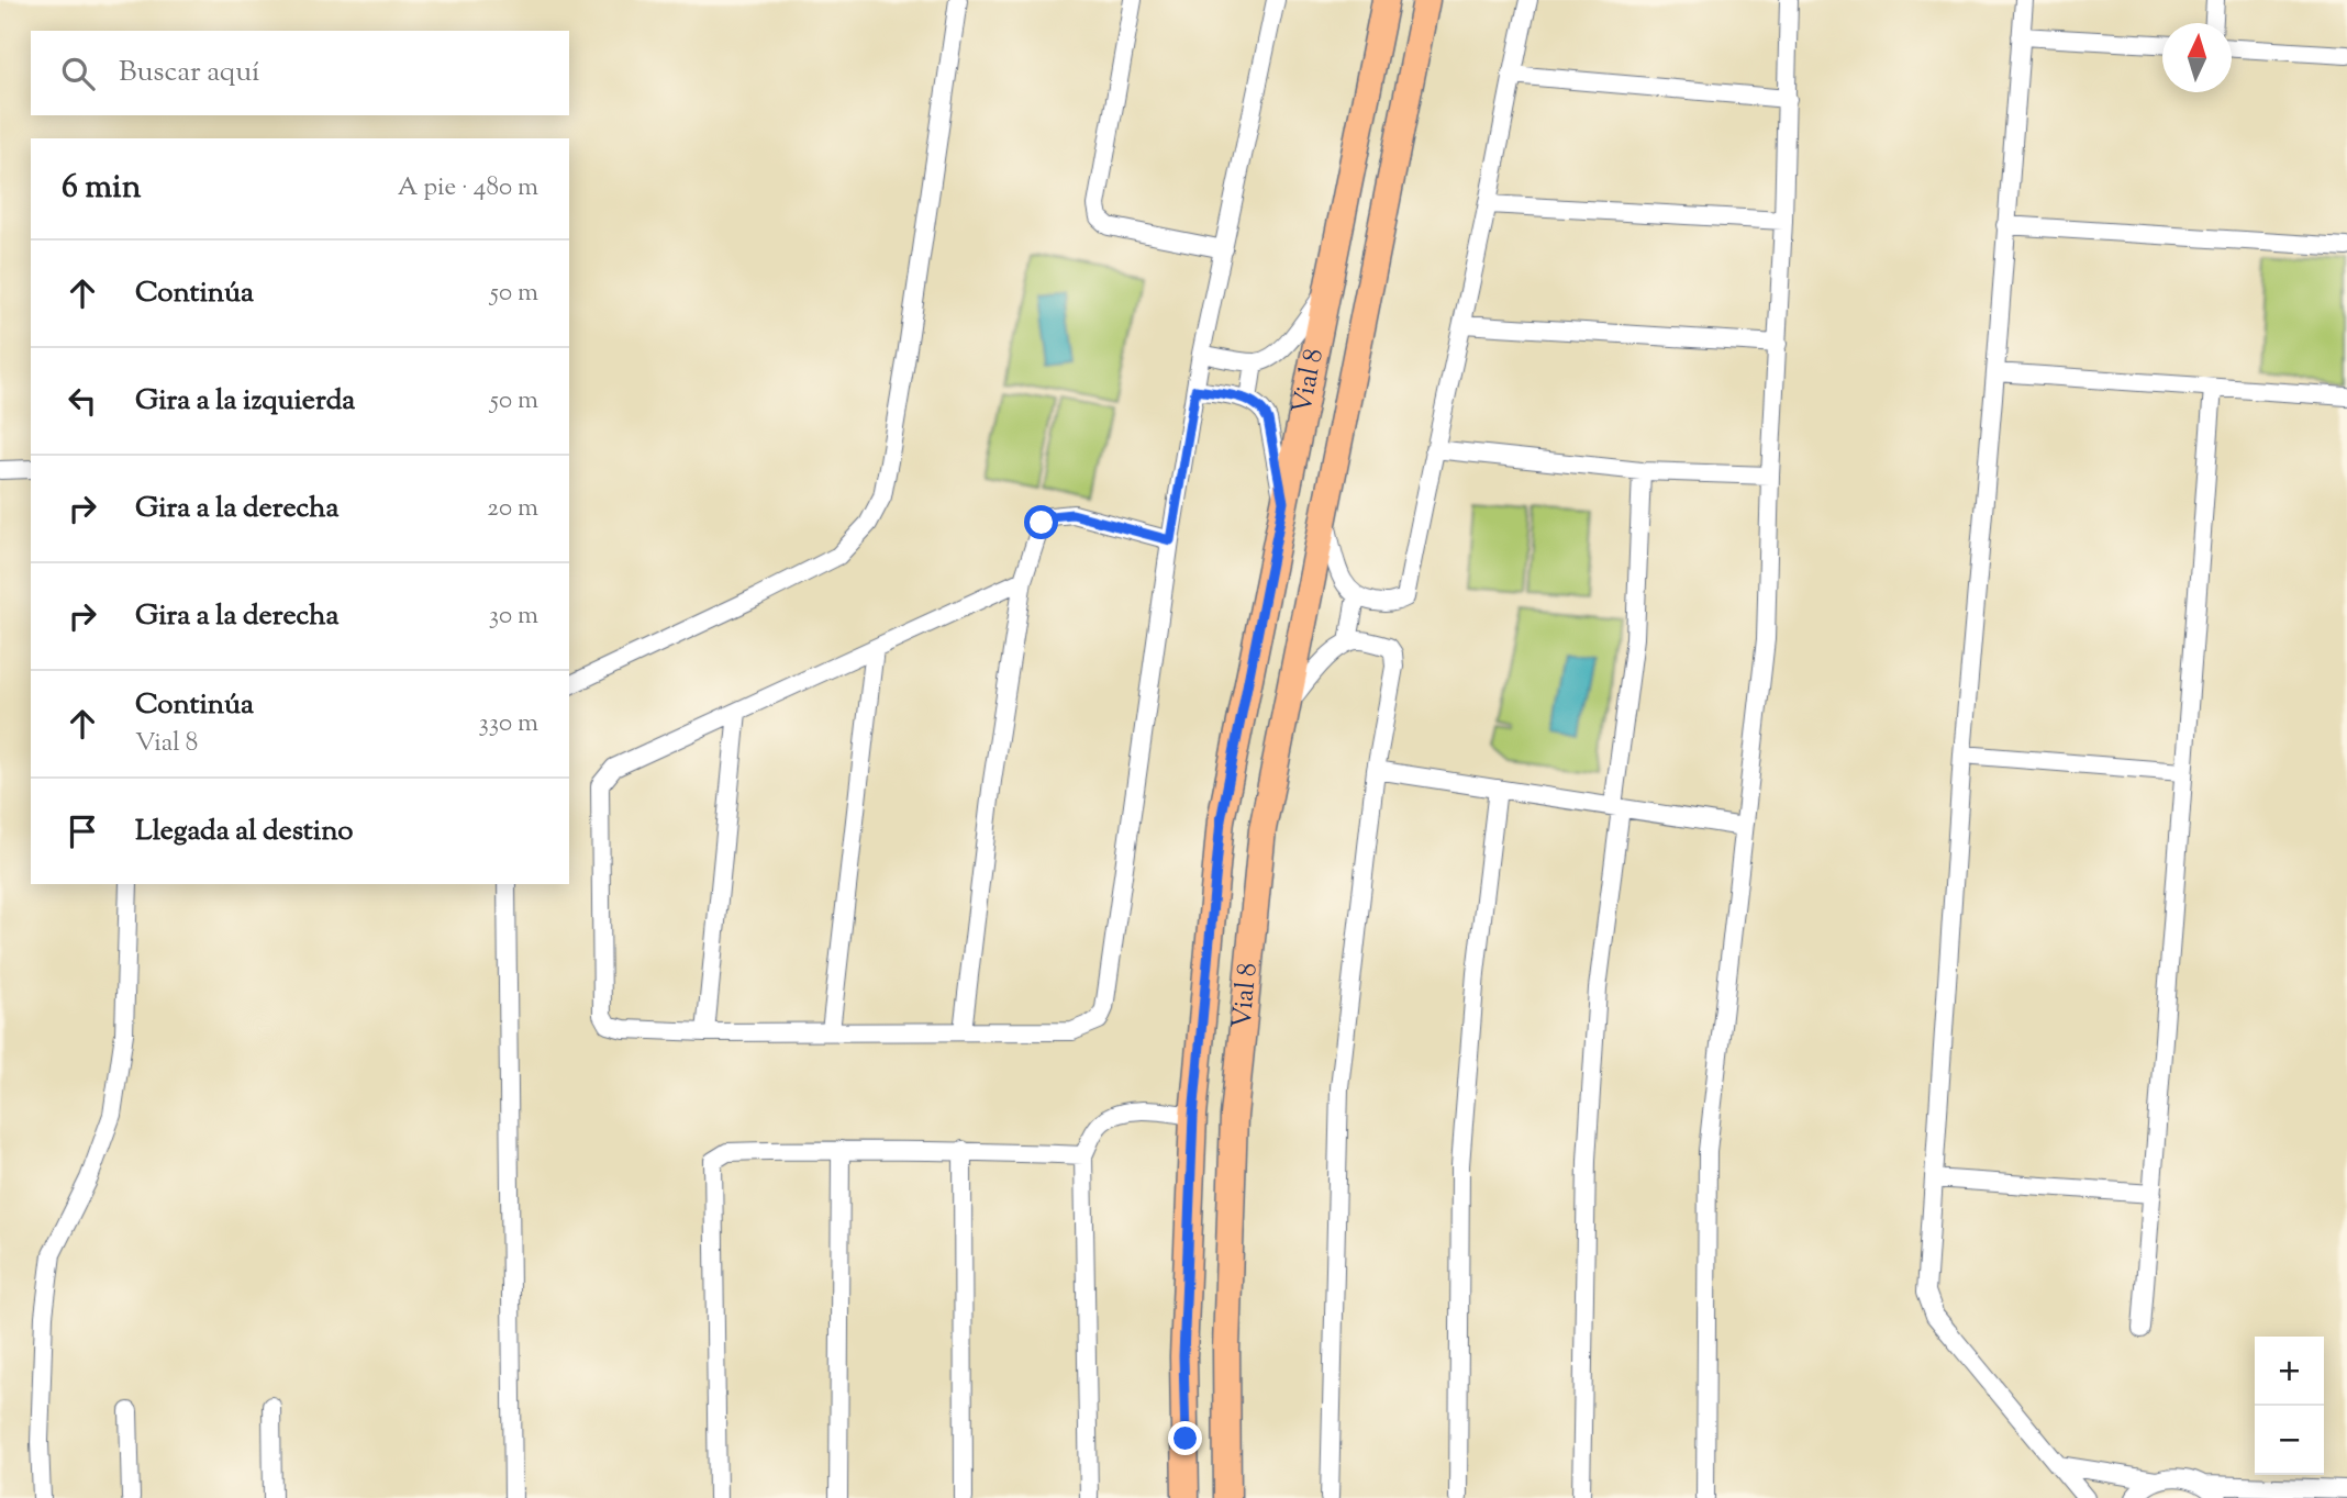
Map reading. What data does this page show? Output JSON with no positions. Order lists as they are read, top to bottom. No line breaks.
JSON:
{"streets":{"main road":["Vial 8"]},"north":"top","page":{"search":"Buscar aquí","heading":["6 min","A pie · 480 m"],"list":[["Continúa","50 m"],["Gira a la izquierda","50 m"],["Gira a la derecha","20 m"],["Gira a la derecha","30 m"],["Continúa","Vial 8","330 m"],"Llegada al destino"],"map_buttons":["+","−"]}}
